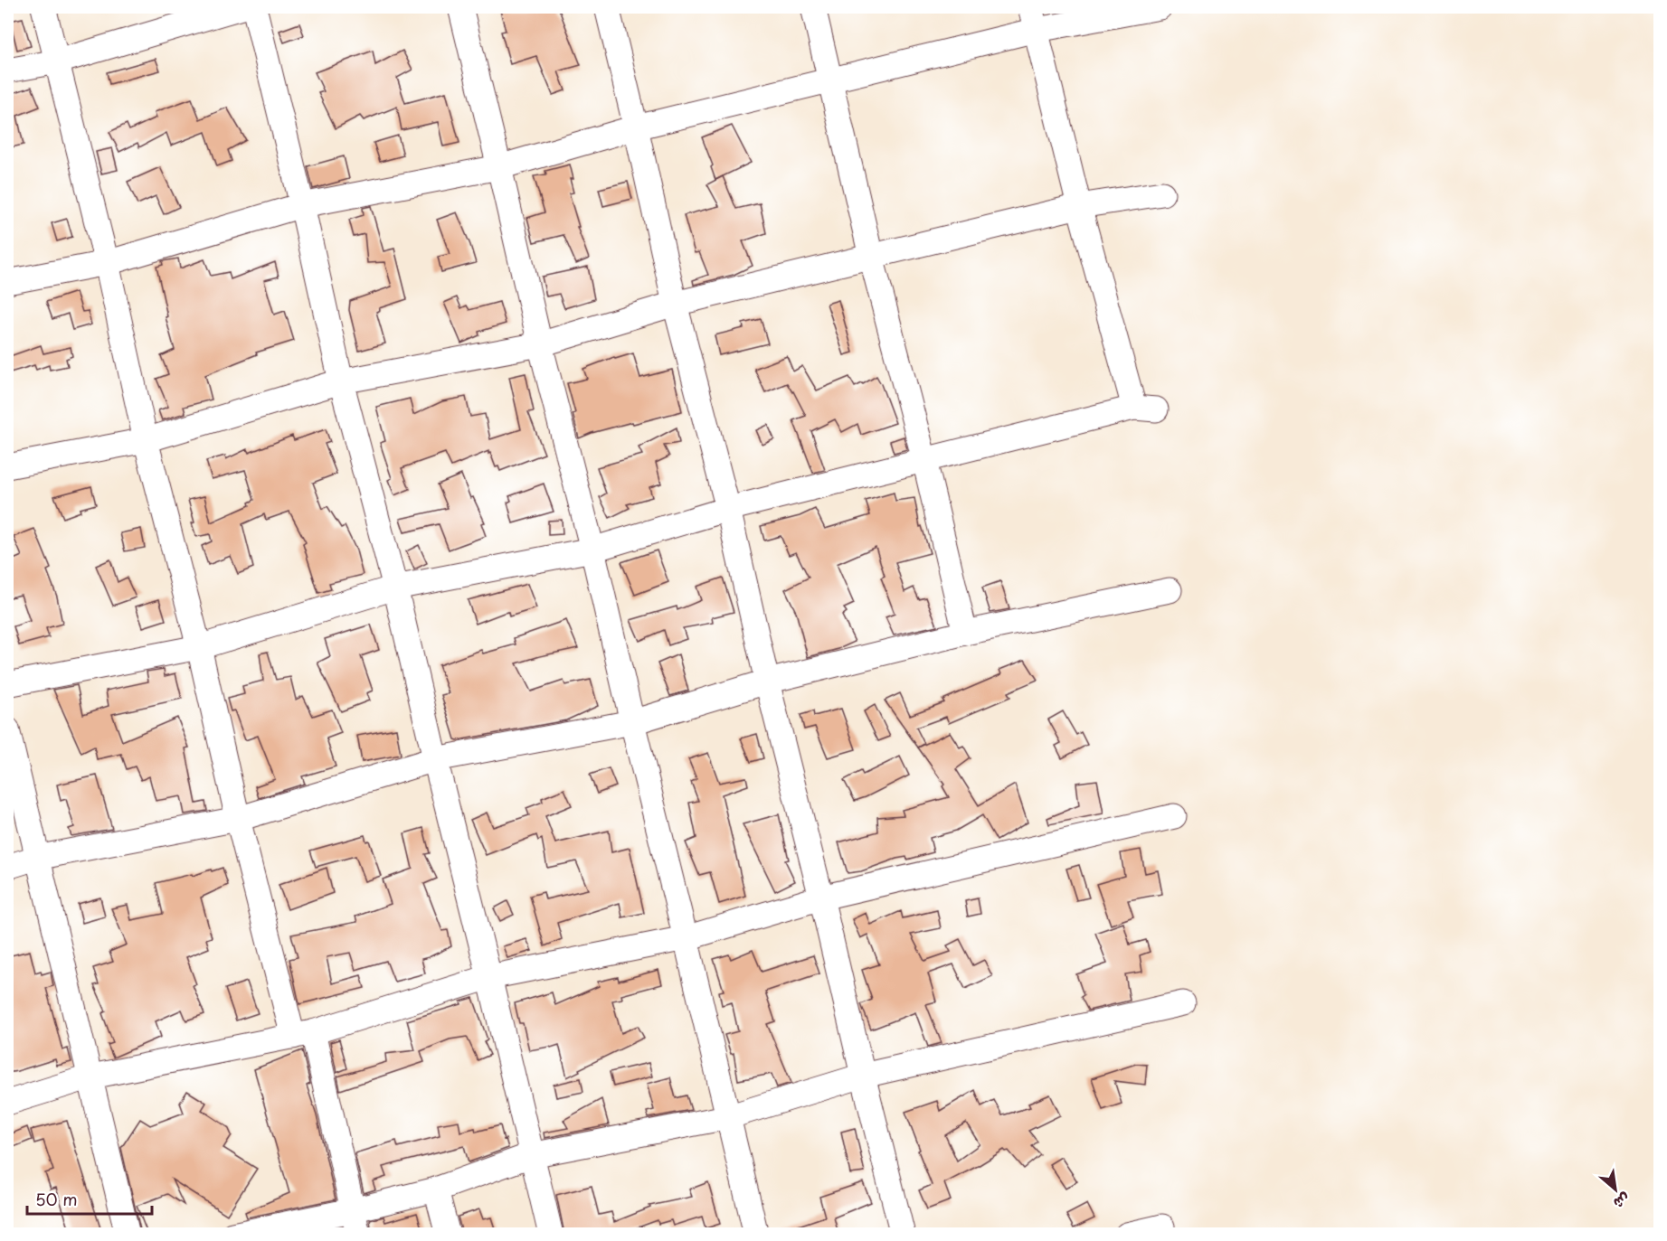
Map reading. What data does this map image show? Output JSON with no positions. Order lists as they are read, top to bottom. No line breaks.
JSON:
{"scale_bar":"50 m","north":"bottom right"}
